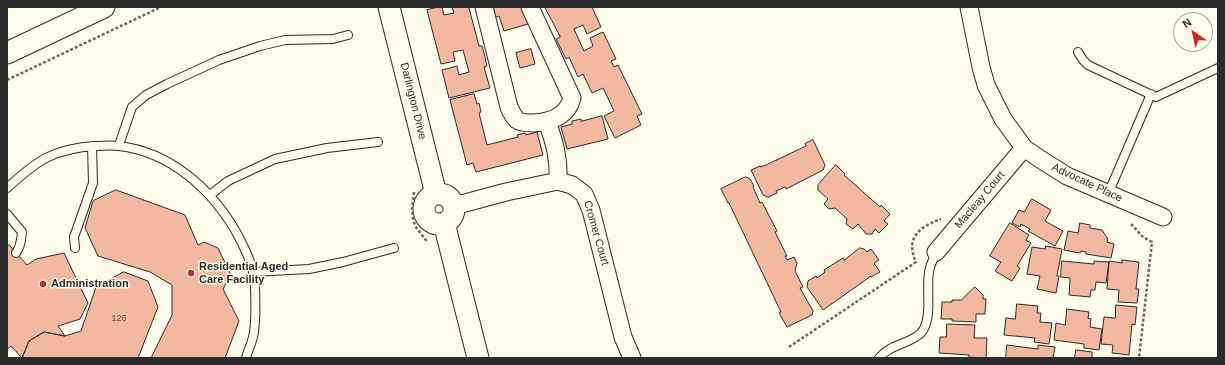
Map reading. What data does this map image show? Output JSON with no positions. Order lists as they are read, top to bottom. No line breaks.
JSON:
{"streets":{"street":["Darlington Drive","Advocate Place","Macleay Court","Cromer Court"]},"crossings":[["Advocate Place","Macleay Court"]],"places":["Residential Aged Care Facility","Administration"],"house_numbers":["126"],"north":"top left"}
